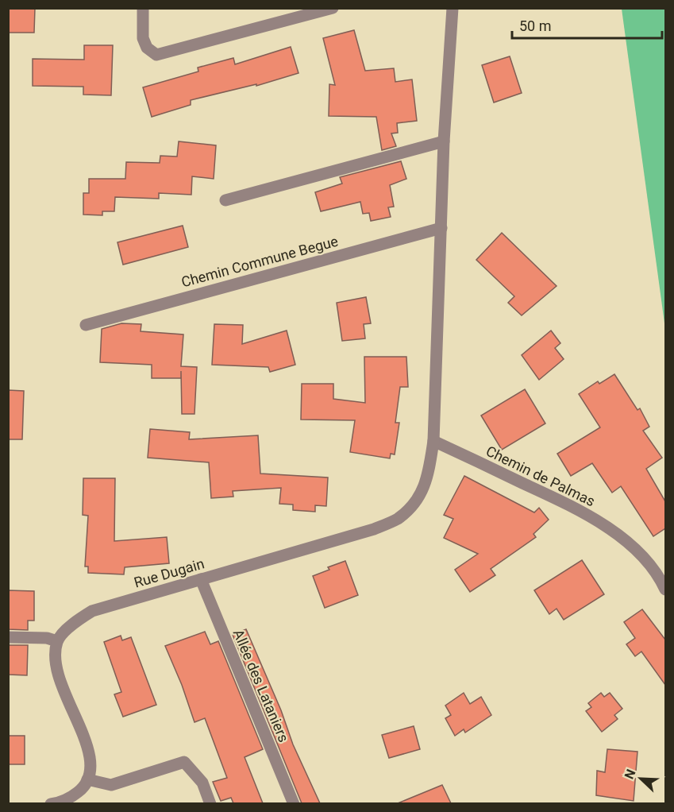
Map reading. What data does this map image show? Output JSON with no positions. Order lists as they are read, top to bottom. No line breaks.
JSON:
{"streets":{"street":["Chemin Commune Begue","Chemin de Palmas","Rue Dugain","Allée des Lataniers"]},"crossings":[["Chemin de Palmas","Rue Dugain"],["Rue Dugain","Allée des Lataniers"]],"scale_bar":"50 m","north":"top left"}
